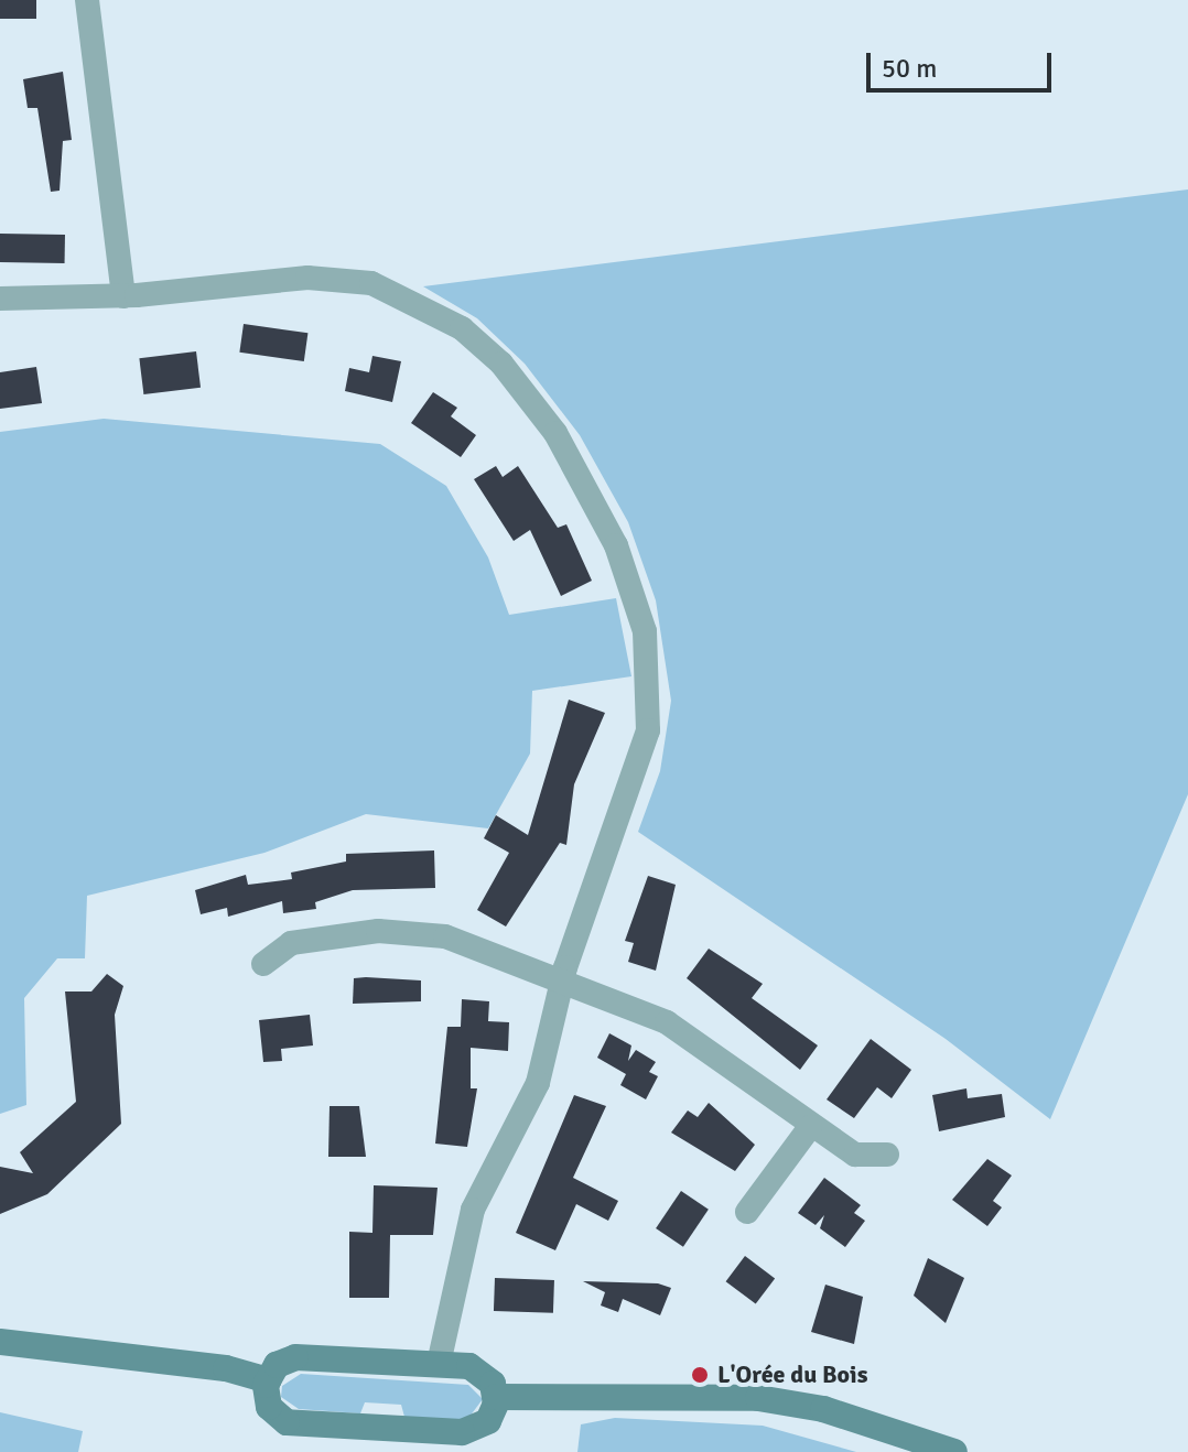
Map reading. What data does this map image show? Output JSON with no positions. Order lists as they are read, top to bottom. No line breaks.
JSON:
{"places":["L'Orée du Bois"],"scale_bar":"50 m"}
